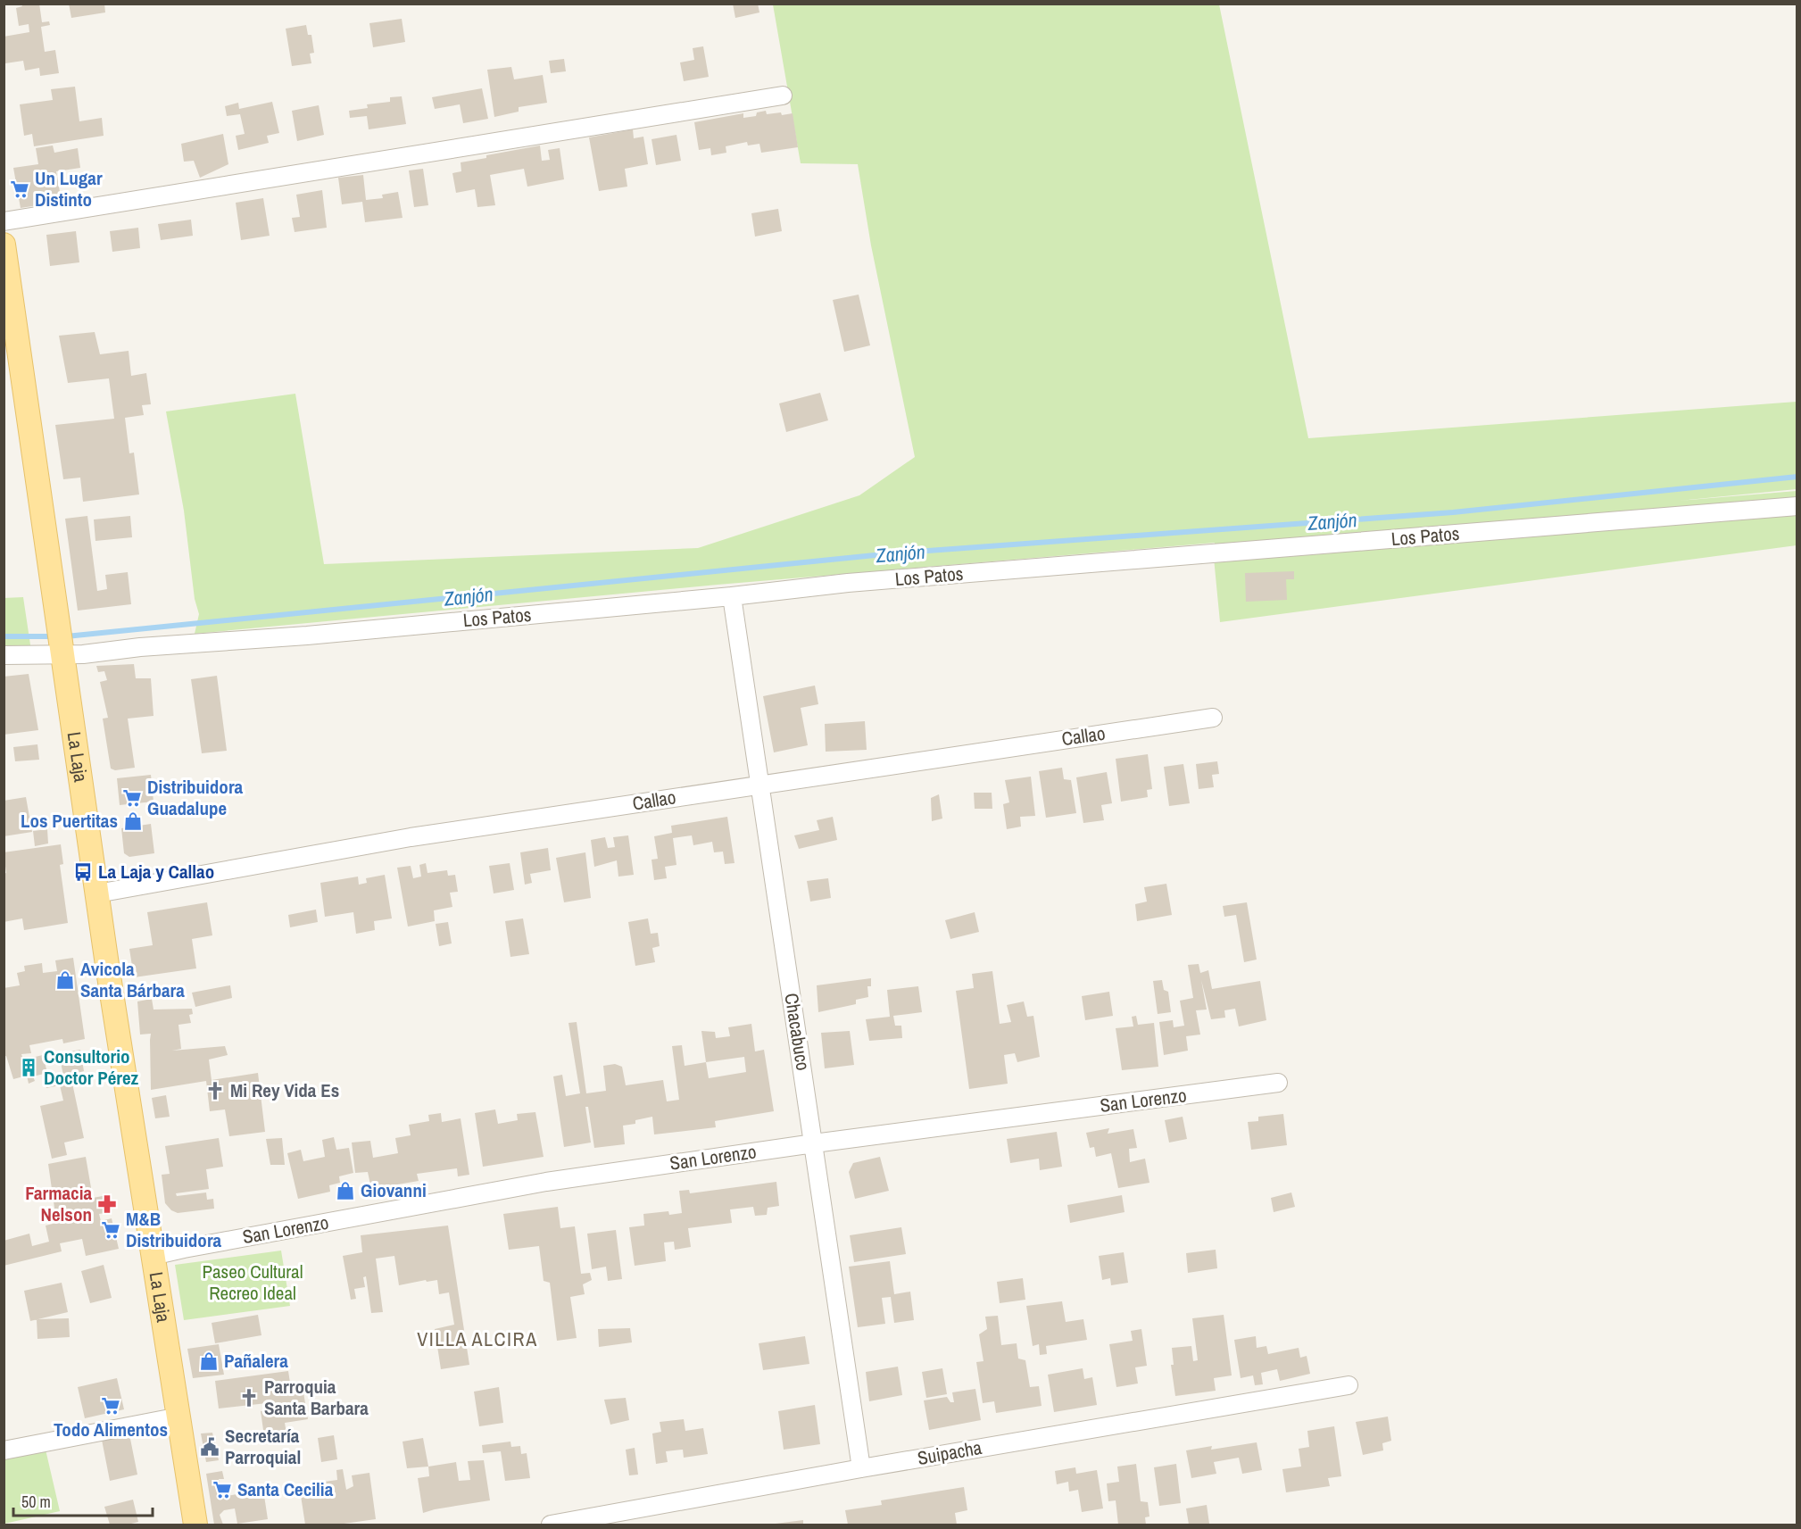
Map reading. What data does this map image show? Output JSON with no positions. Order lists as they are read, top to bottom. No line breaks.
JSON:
{"streets":{"main road":["La Laja"],"street":["Los Patos","Callao","Chacabuco","San Lorenzo","Suipacha"]},"crossings":[["Los Patos","La Laja"],["Los Patos","Chacabuco"],["Callao","La Laja"],["Callao","Chacabuco"],["La Laja","San Lorenzo"],["Chacabuco","San Lorenzo"],["Chacabuco","Suipacha"]],"districts":["VILLA ALCIRA"],"water":["Zanjón"],"parks":["Paseo Cultural Recreo Ideal"],"places":{"supermarket":["Un Lugar Distinto","Distribuidora Guadalupe","M&B Distribuidora","Todo Alimentos","Santa Cecilia"],"shop":["Los Puertitas","Avicola Santa Bárbara","Giovanni","Pañalera"],"bus stop":["La Laja y Callao"],"building":["Consultorio Doctor Pérez"],"church":["Mi Rey Vida Es","Parroquia Santa Barbara"],"pharmacy":["Farmacia Nelson"],"public building":["Secretaría Parroquial"]},"scale_bar":"50 m"}
